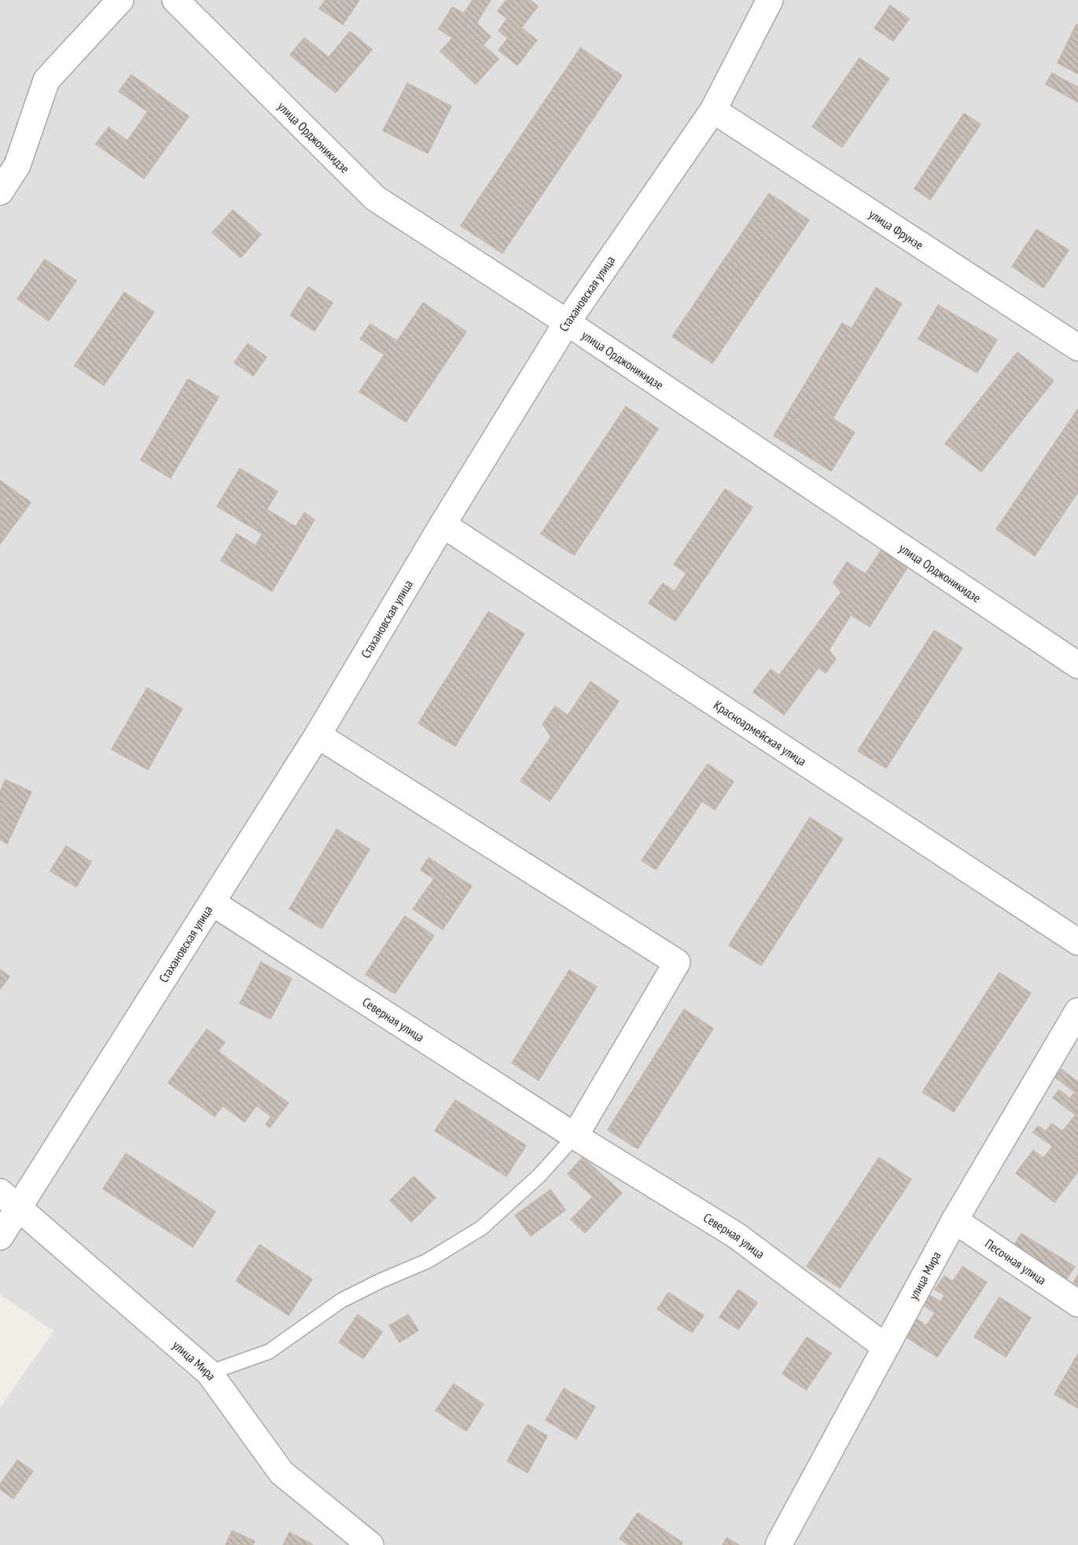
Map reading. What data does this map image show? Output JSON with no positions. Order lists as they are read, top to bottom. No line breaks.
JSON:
{"streets":{"street":["улица Орджоникидзе","улица Фрунзе","Стахановская улица","Красноармейская улица","Северная улица","Песочная улица","улица Мира"]},"crossings":[["улица Орджоникидзе","Стахановская улица"],["улица Фрунзе","Стахановская улица"],["Стахановская улица","Красноармейская улица"],["Стахановская улица","Северная улица"],["Стахановская улица","улица Мира"],["Северная улица","улица Мира"],["Песочная улица","улица Мира"]]}
